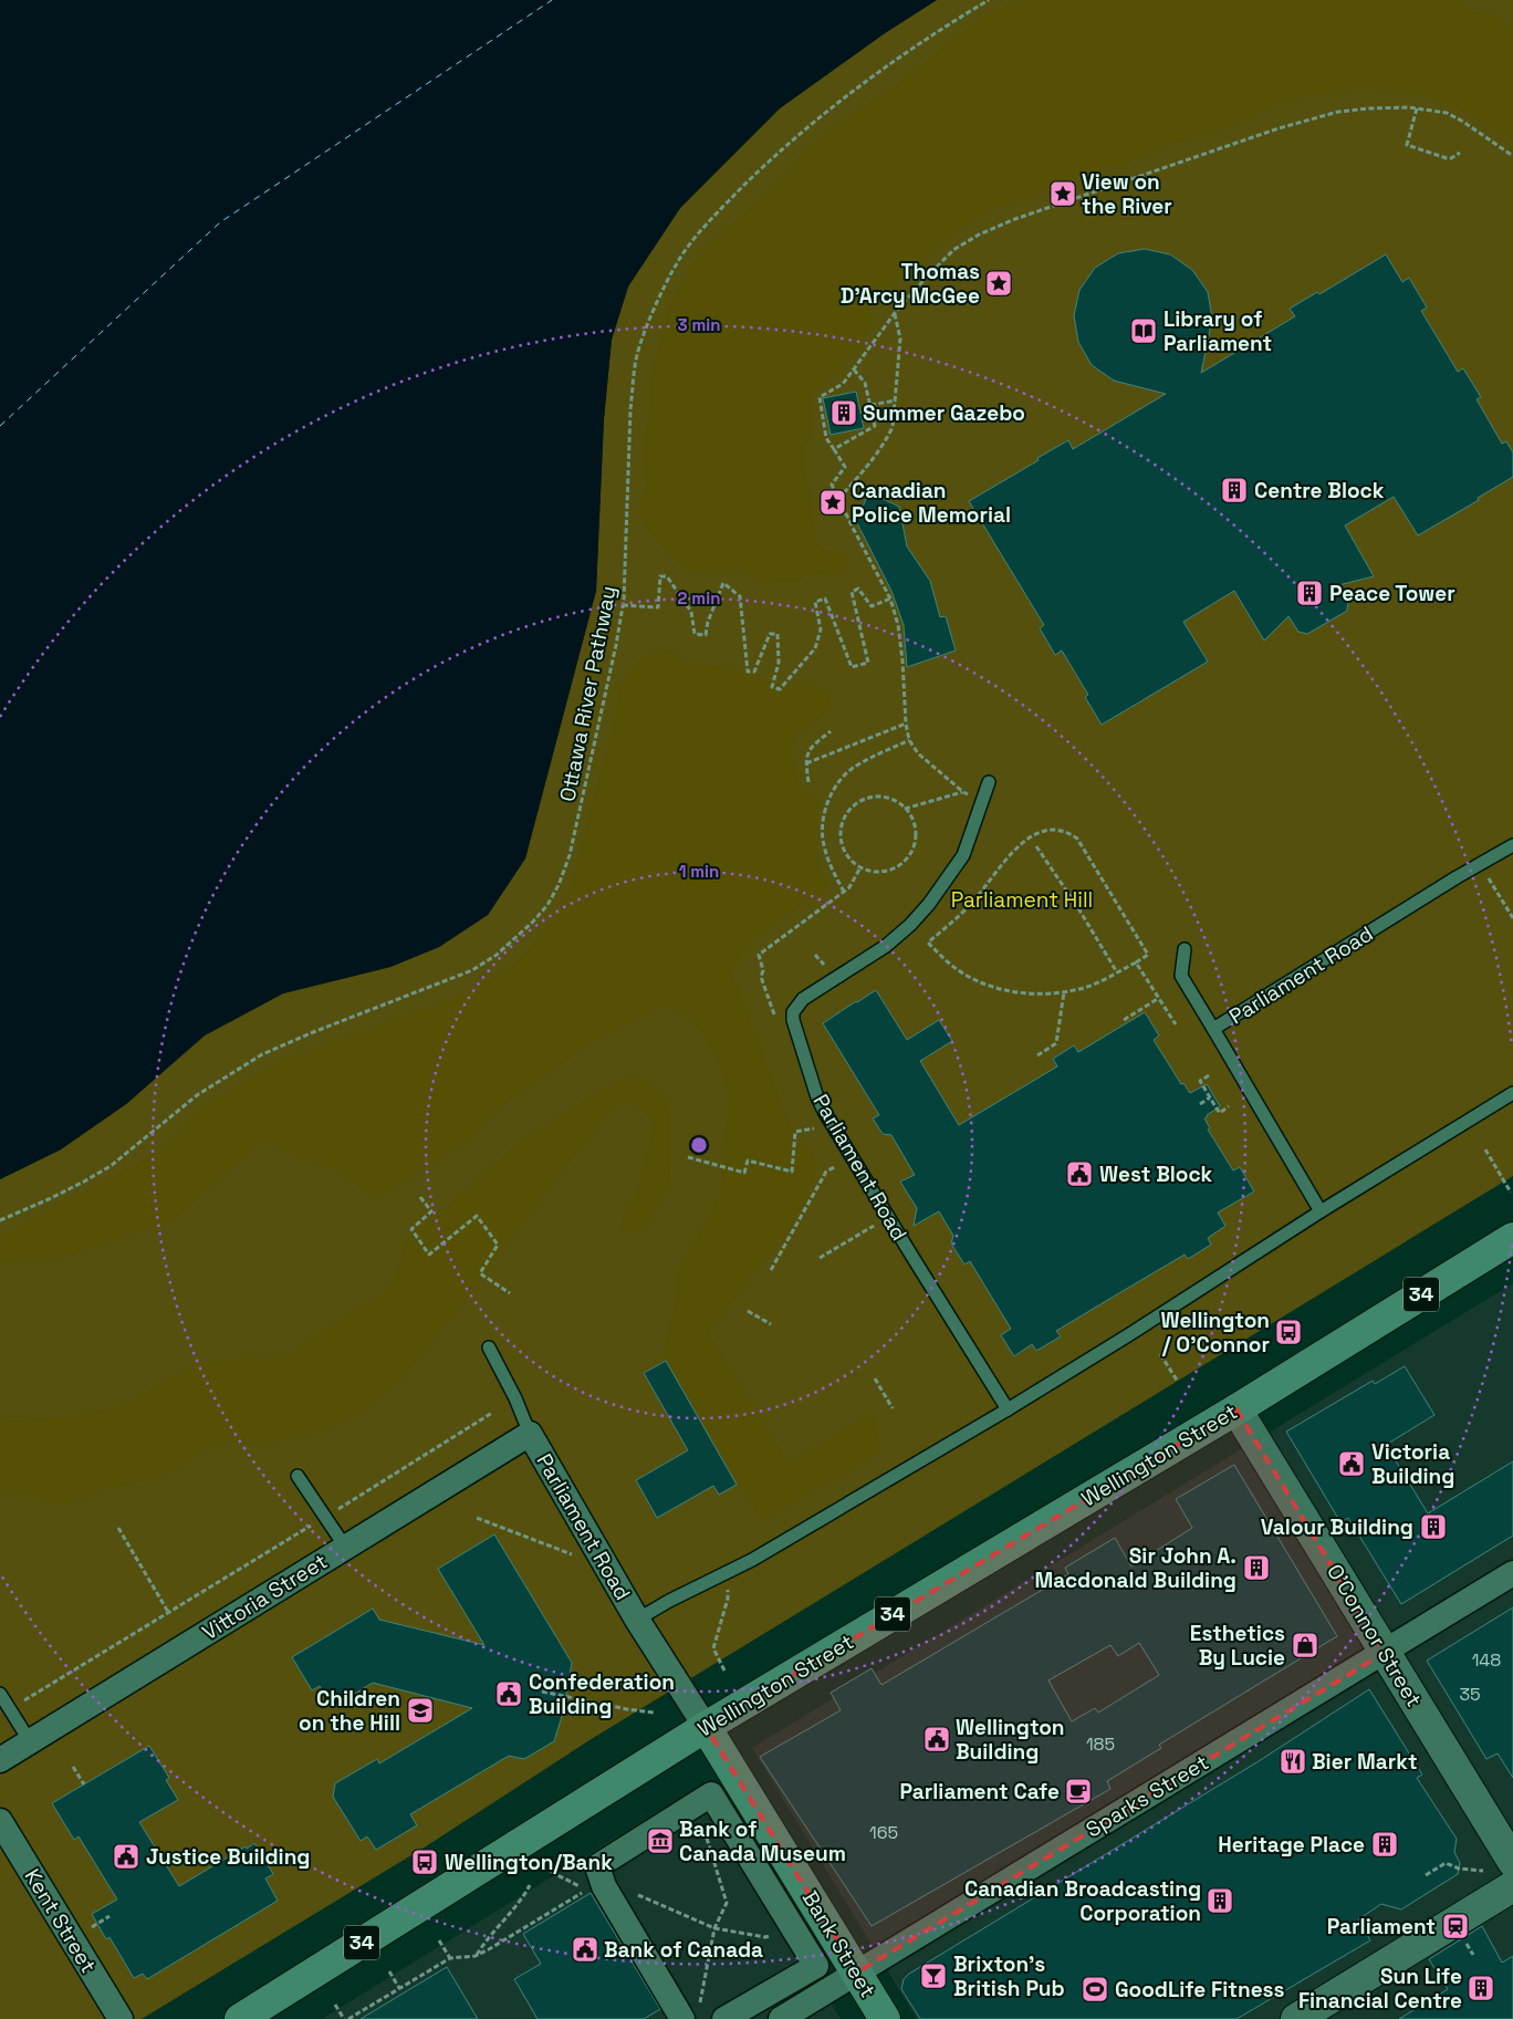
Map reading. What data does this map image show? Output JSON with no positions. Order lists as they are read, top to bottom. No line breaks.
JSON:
{"streets":{"main road":["34","Wellington Street","O'Connor Street","Bank Street"],"street":["Parliament Road","Vittoria Street","Sparks Street","Kent Street"],"path":["Ottawa River Pathway"]},"crossings":[["Parliament Road","Wellington Street"],["Parliament Road","Vittoria Street"],["Parliament Road","Bank Street"],["Wellington Street","O'Connor Street"],["Wellington Street","Bank Street"],["O'Connor Street","Sparks Street"],["Sparks Street","Bank Street"]],"parks":["Parliament Hill"],"places":{"place":["View on the River","Thomas D'Arcy McGee","Canadian Police Memorial"],"library":["Library of Parliament"],"building":["Summer Gazebo","Centre Block","Peace Tower","Valour Building","Sir John A. Macdonald Building","Heritage Place","Canadian Broadcasting Corporation","Sun Life Financial Centre"],"public building":["West Block","Victoria Building","Confederation Building","Wellington Building","Justice Building","Bank of Canada"],"bus stop":["Wellington / O'Connor","Wellington/Bank"],"shop":["Esthetics By Lucie"],"school or university":["Children on the Hill"],"restaurant":["Bier Markt"],"cafe":["Parliament Cafe"],"museum":["Bank of Canada Museum"],"station":["Parliament"],"bar":["Brixton's British Pub"],"sports":["GoodLife Fitness"]},"house_numbers":["148","35","185","165"],"rings":["3 min","2 min","1 min"]}
